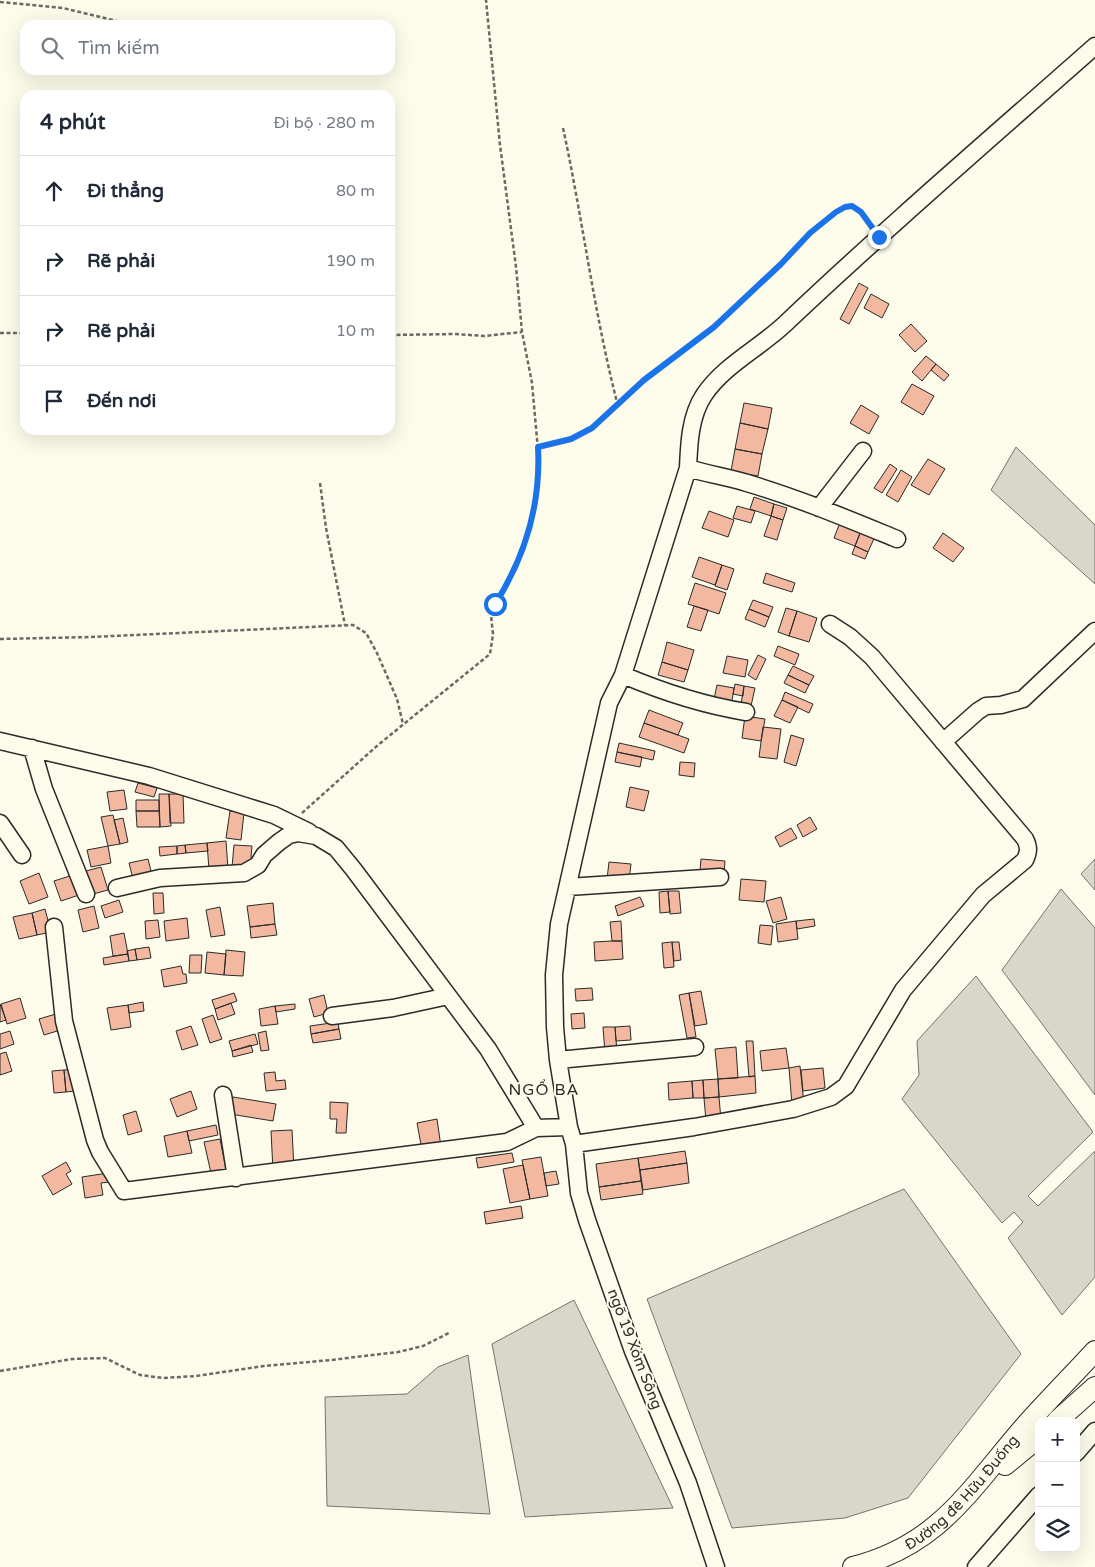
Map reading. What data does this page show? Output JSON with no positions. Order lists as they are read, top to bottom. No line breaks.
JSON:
{"streets":{"main road":["Đường đê Hữu Đuống"],"street":["ngõ 19 Xóm Sông"]},"districts":["NGỔ BA"],"page":{"search":"Tìm kiếm","heading":["4 phút","Đi bộ · 280 m"],"list":[["Đi thẳng","80 m"],["Rẽ phải","190 m"],["Rẽ phải","10 m"],"Đến nơi"],"map_buttons":["+","−"]}}
